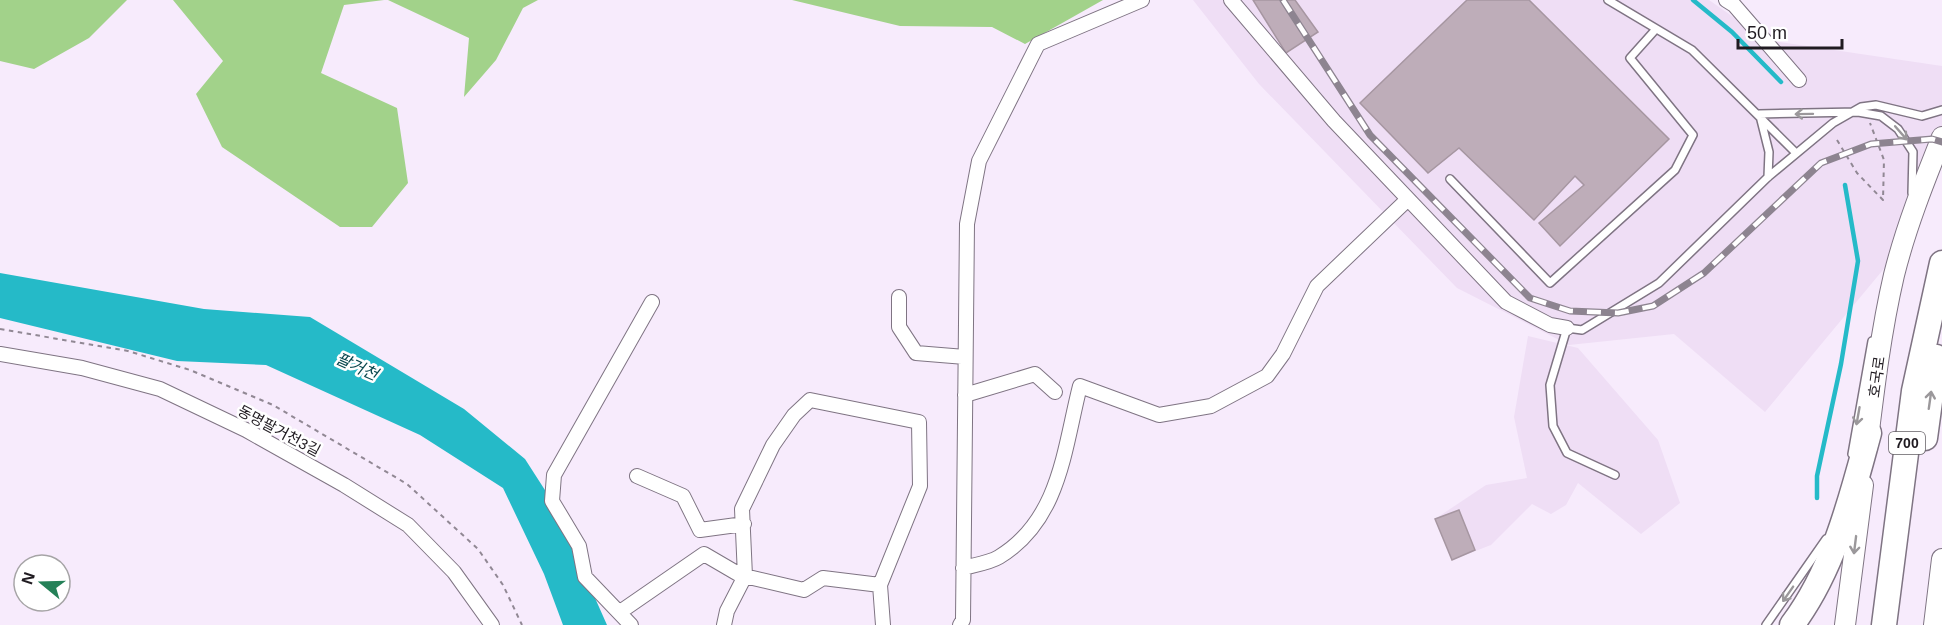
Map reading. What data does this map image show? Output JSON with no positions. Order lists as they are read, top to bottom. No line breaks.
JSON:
{"streets":{"highway":["700"],"main road":["호국로"],"street":["동명팔거천3길"]},"water":["팔거천"],"scale_bar":"50 m","north":"left"}
